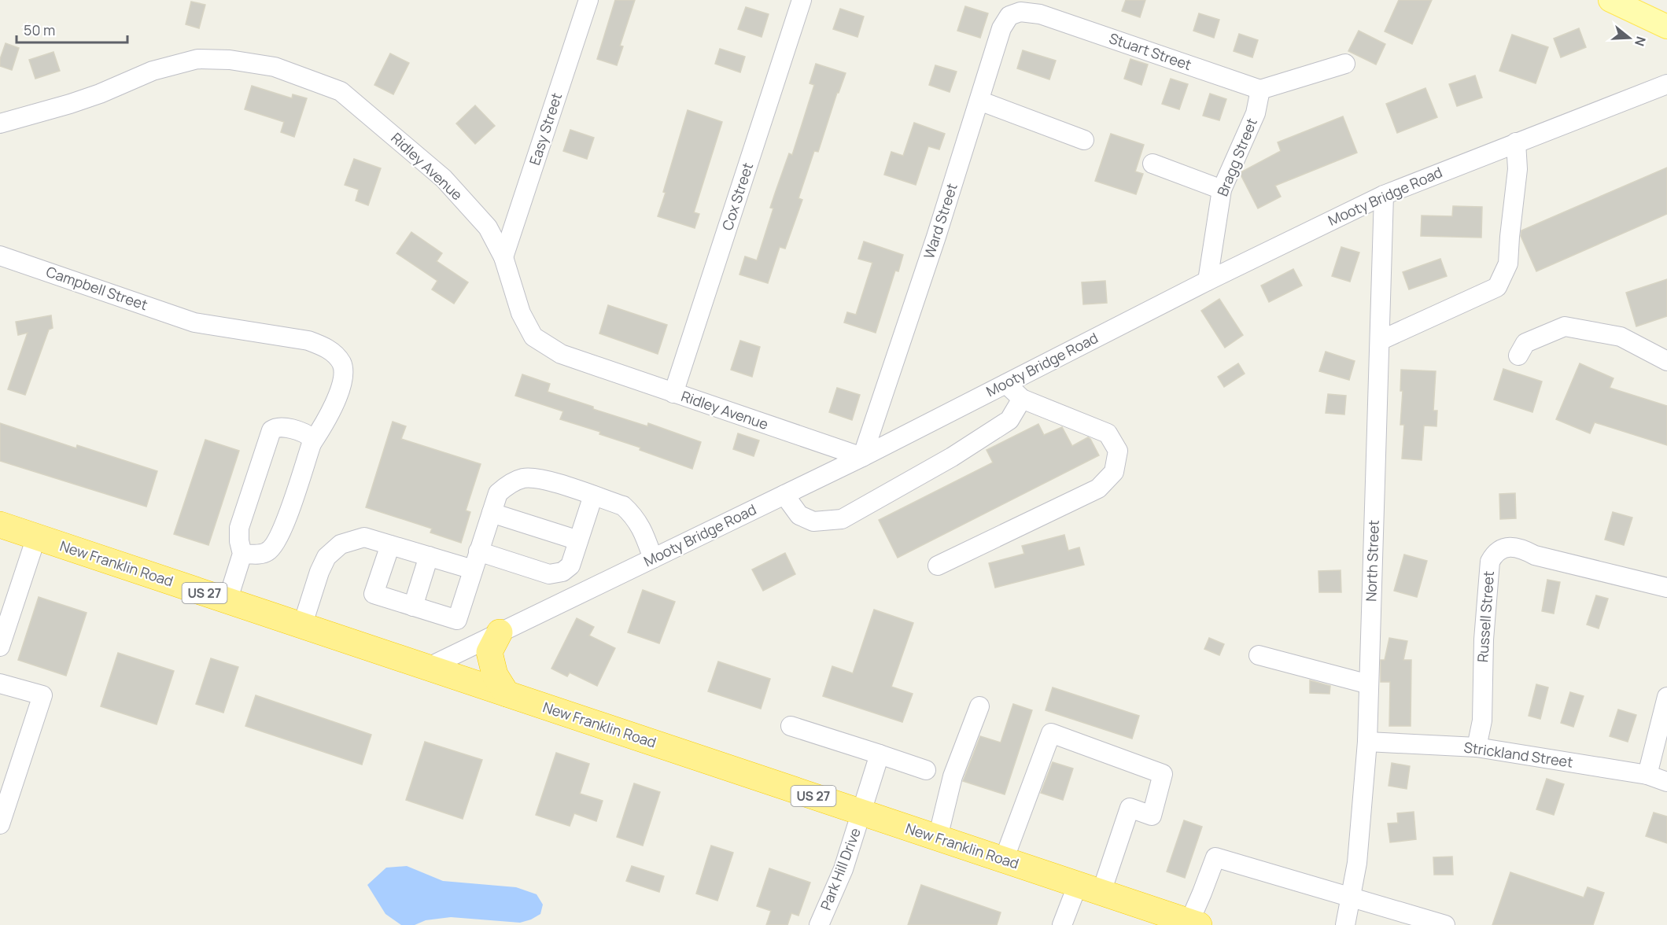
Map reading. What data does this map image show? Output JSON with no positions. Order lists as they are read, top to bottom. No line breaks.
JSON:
{"streets":{"highway":["New Franklin Road","US 27"],"street":["Stuart Street","Easy Street","Bragg Street","Ridley Avenue","Cox Street","Mooty Bridge Road","Ward Street","Campbell Street","North Street","Russell Street","Strickland Street","Park Hill Drive"]},"crossings":[["Stuart Street","Bragg Street"],["Stuart Street","Ward Street"],["Easy Street","Ridley Avenue"],["Bragg Street","Mooty Bridge Road"],["Ridley Avenue","Cox Street"],["Ridley Avenue","Mooty Bridge Road"],["Ridley Avenue","Ward Street"],["Mooty Bridge Road","Ward Street"],["Mooty Bridge Road","North Street"],["Mooty Bridge Road","New Franklin Road"],["North Street","Strickland Street"],["New Franklin Road","Park Hill Drive"],["Russell Street","Strickland Street"]],"scale_bar":"50 m","north":"right"}
